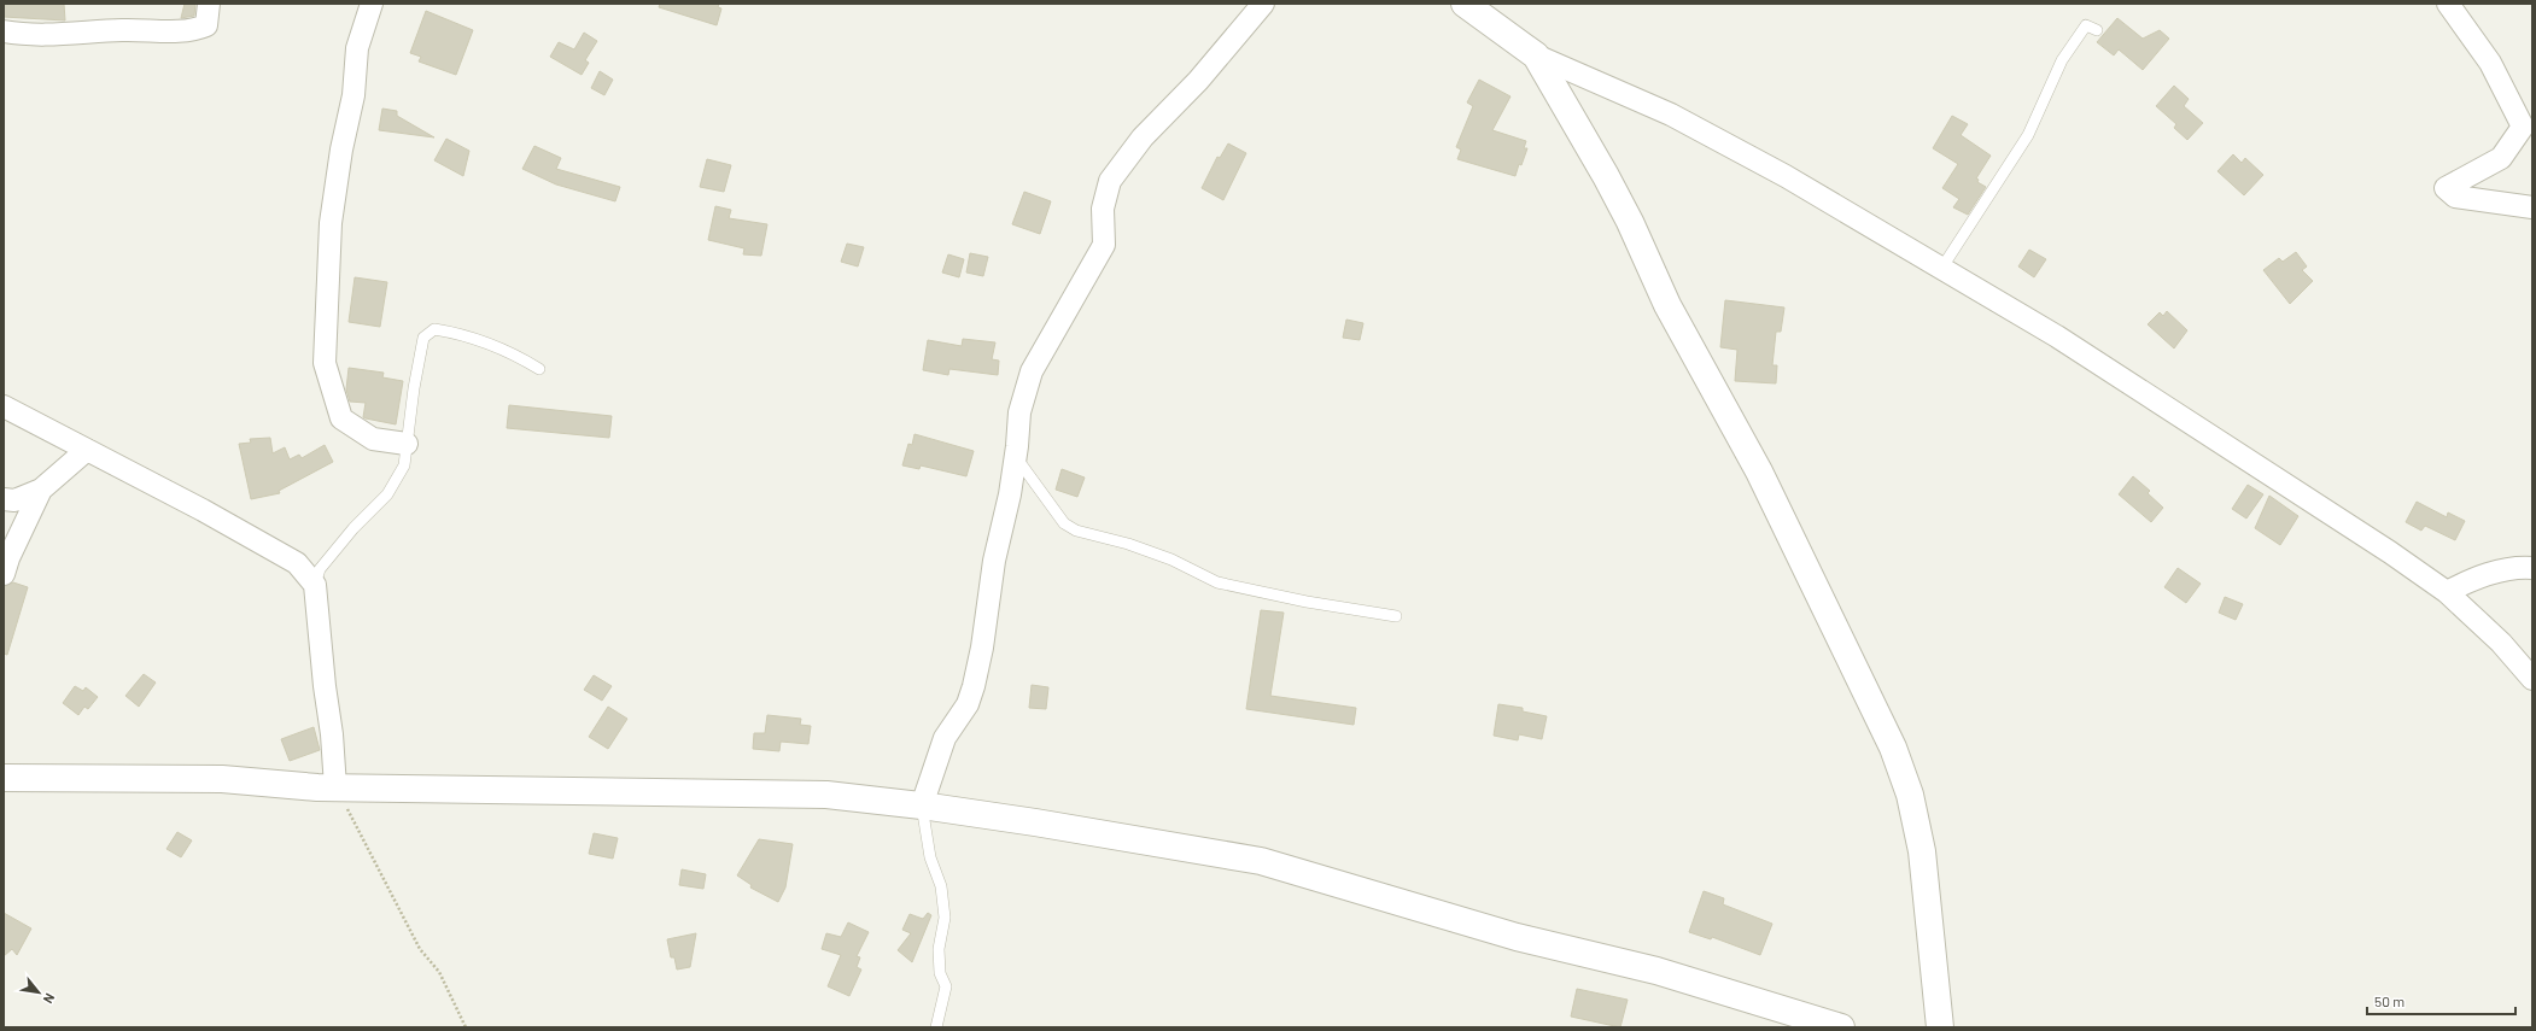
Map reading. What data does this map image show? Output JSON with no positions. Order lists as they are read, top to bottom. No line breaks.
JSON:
{"scale_bar":"50 m","north":"bottom right"}
